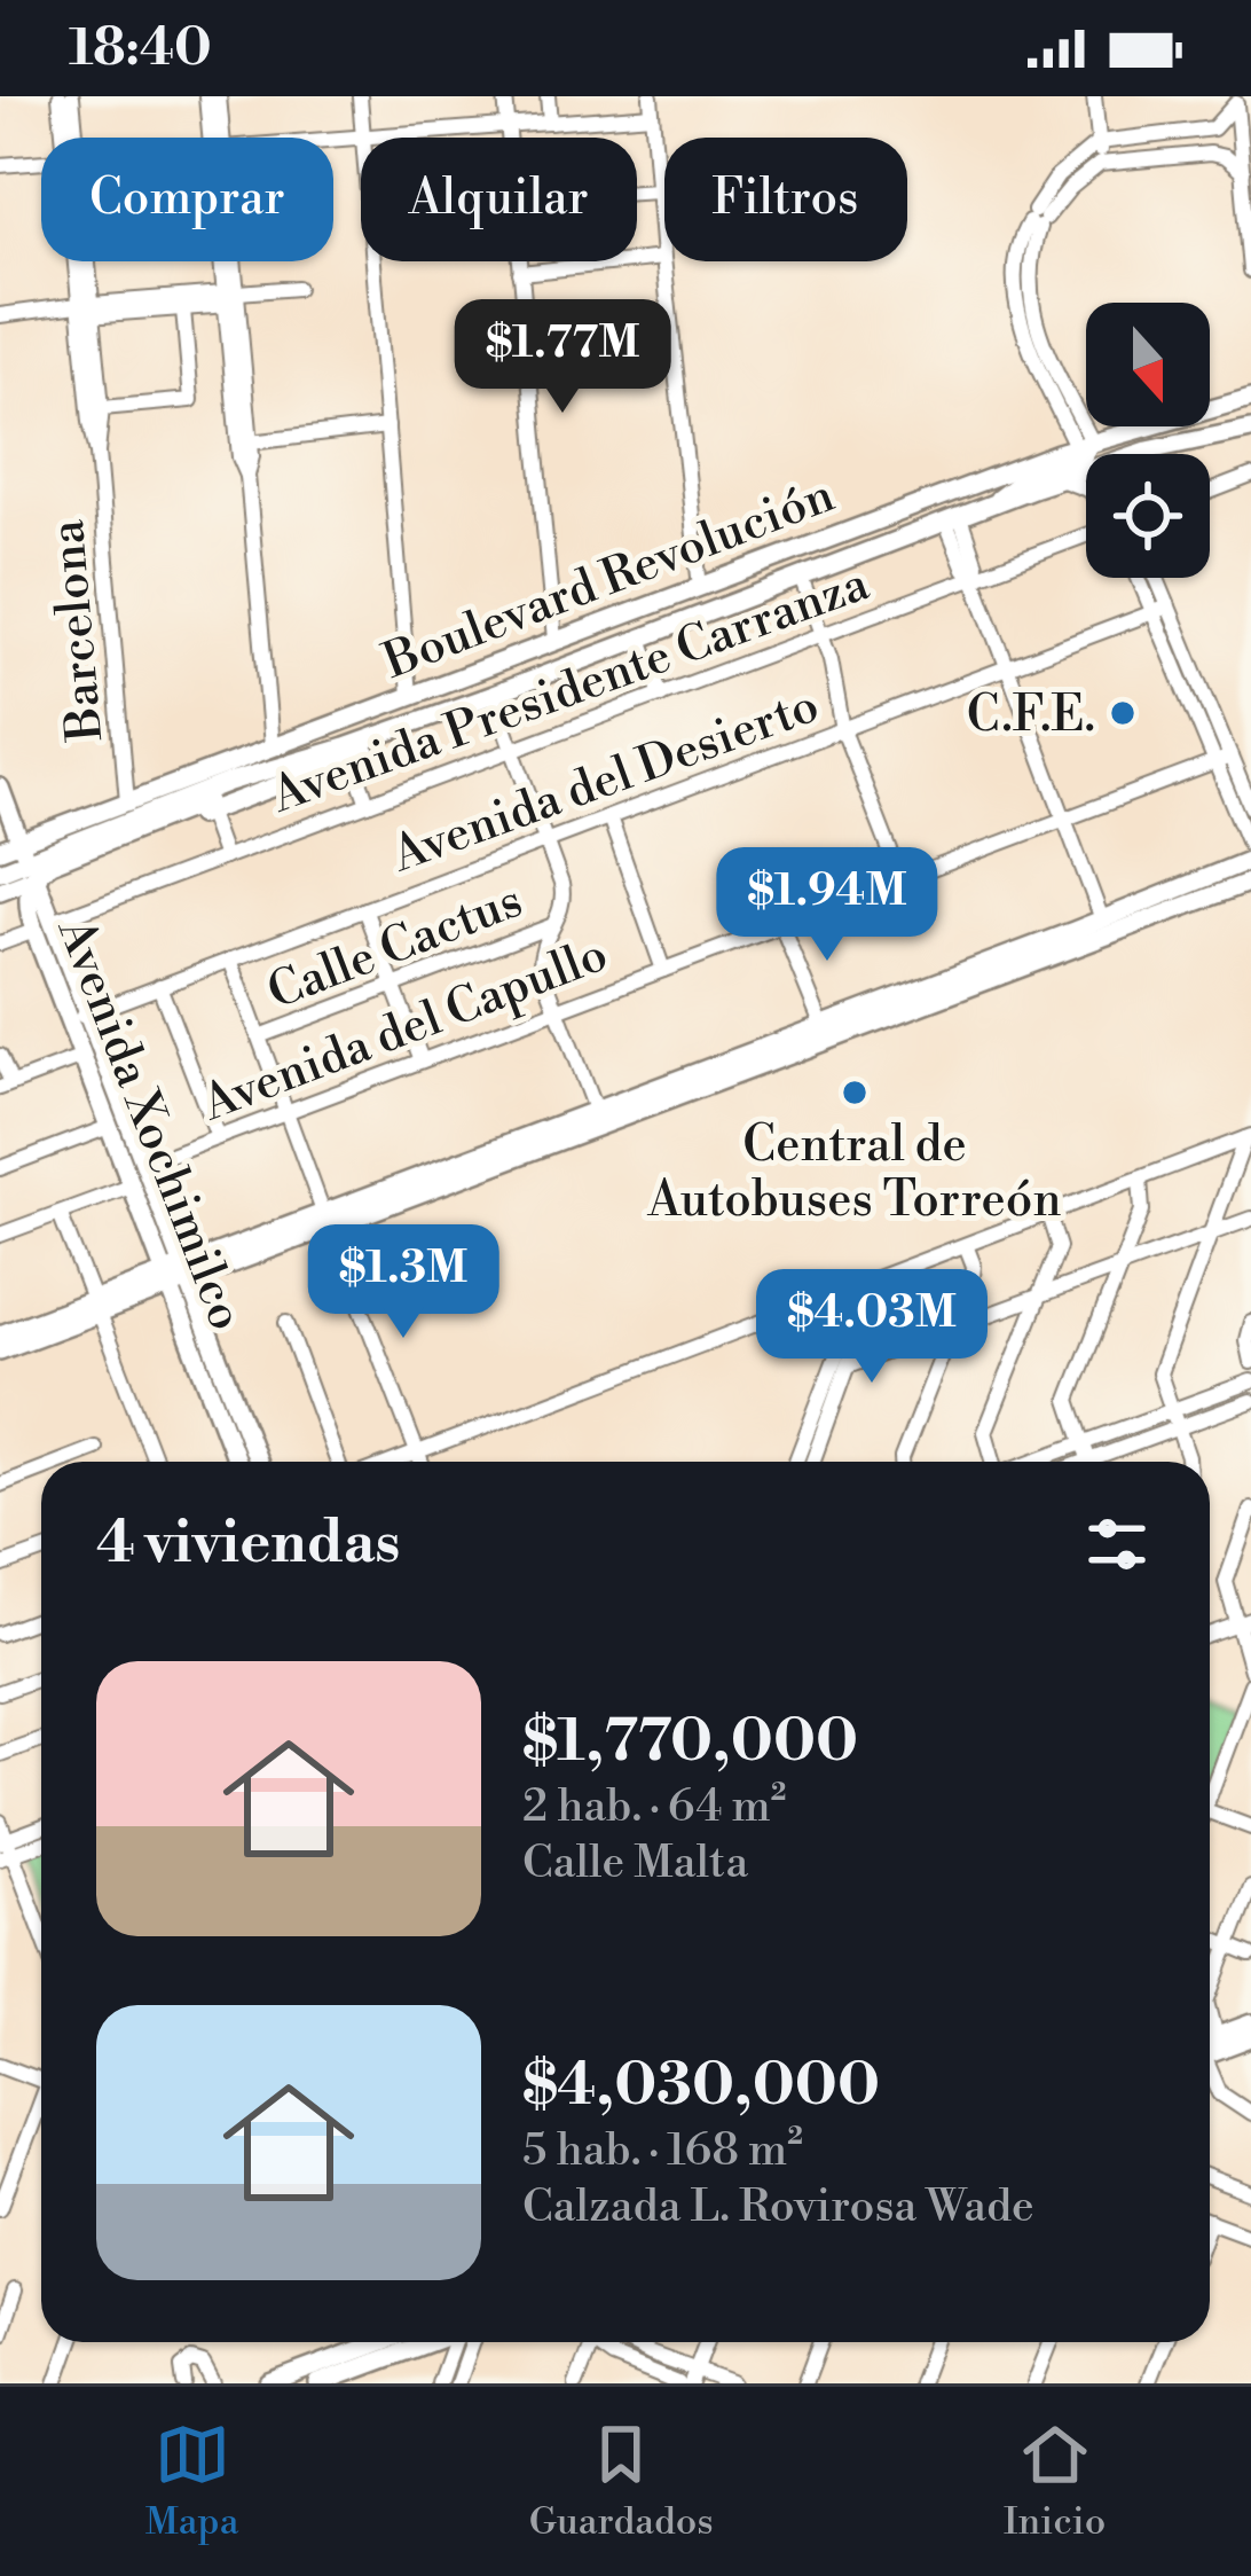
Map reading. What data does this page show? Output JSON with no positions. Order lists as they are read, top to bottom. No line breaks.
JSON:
{"streets":{"main road":["Boulevard Revolución","Avenida Xochimilco"],"street":["Barcelona","Avenida Presidente Carranza","Avenida del Desierto","Calle Cactus","Avenida del Capullo"]},"crossings":[["Boulevard Revolución","Barcelona"],["Boulevard Revolución","Avenida Xochimilco"],["Avenida Presidente Carranza","Avenida Xochimilco"],["Avenida del Desierto","Avenida Xochimilco"],["Avenida del Capullo","Avenida Xochimilco"]],"places":["C.F.E.","Central de Autobuses Torreón"],"north":"bottom","page":{"status":"18:40","chip":["Comprar","Alquilar","Filtros"],"price":["$1.77M","$1.94M","$1.3M","$4.03M"],"heading":"4 viviendas","list":[{"name":"$1,770,000","note":"2 hab. · 64 m² · Calle Malta"},{"name":"$4,030,000","note":"5 hab. · 168 m² · Calzada L. Rovirosa Wade"}],"tabs":["Mapa","Guardados","Inicio"]}}
